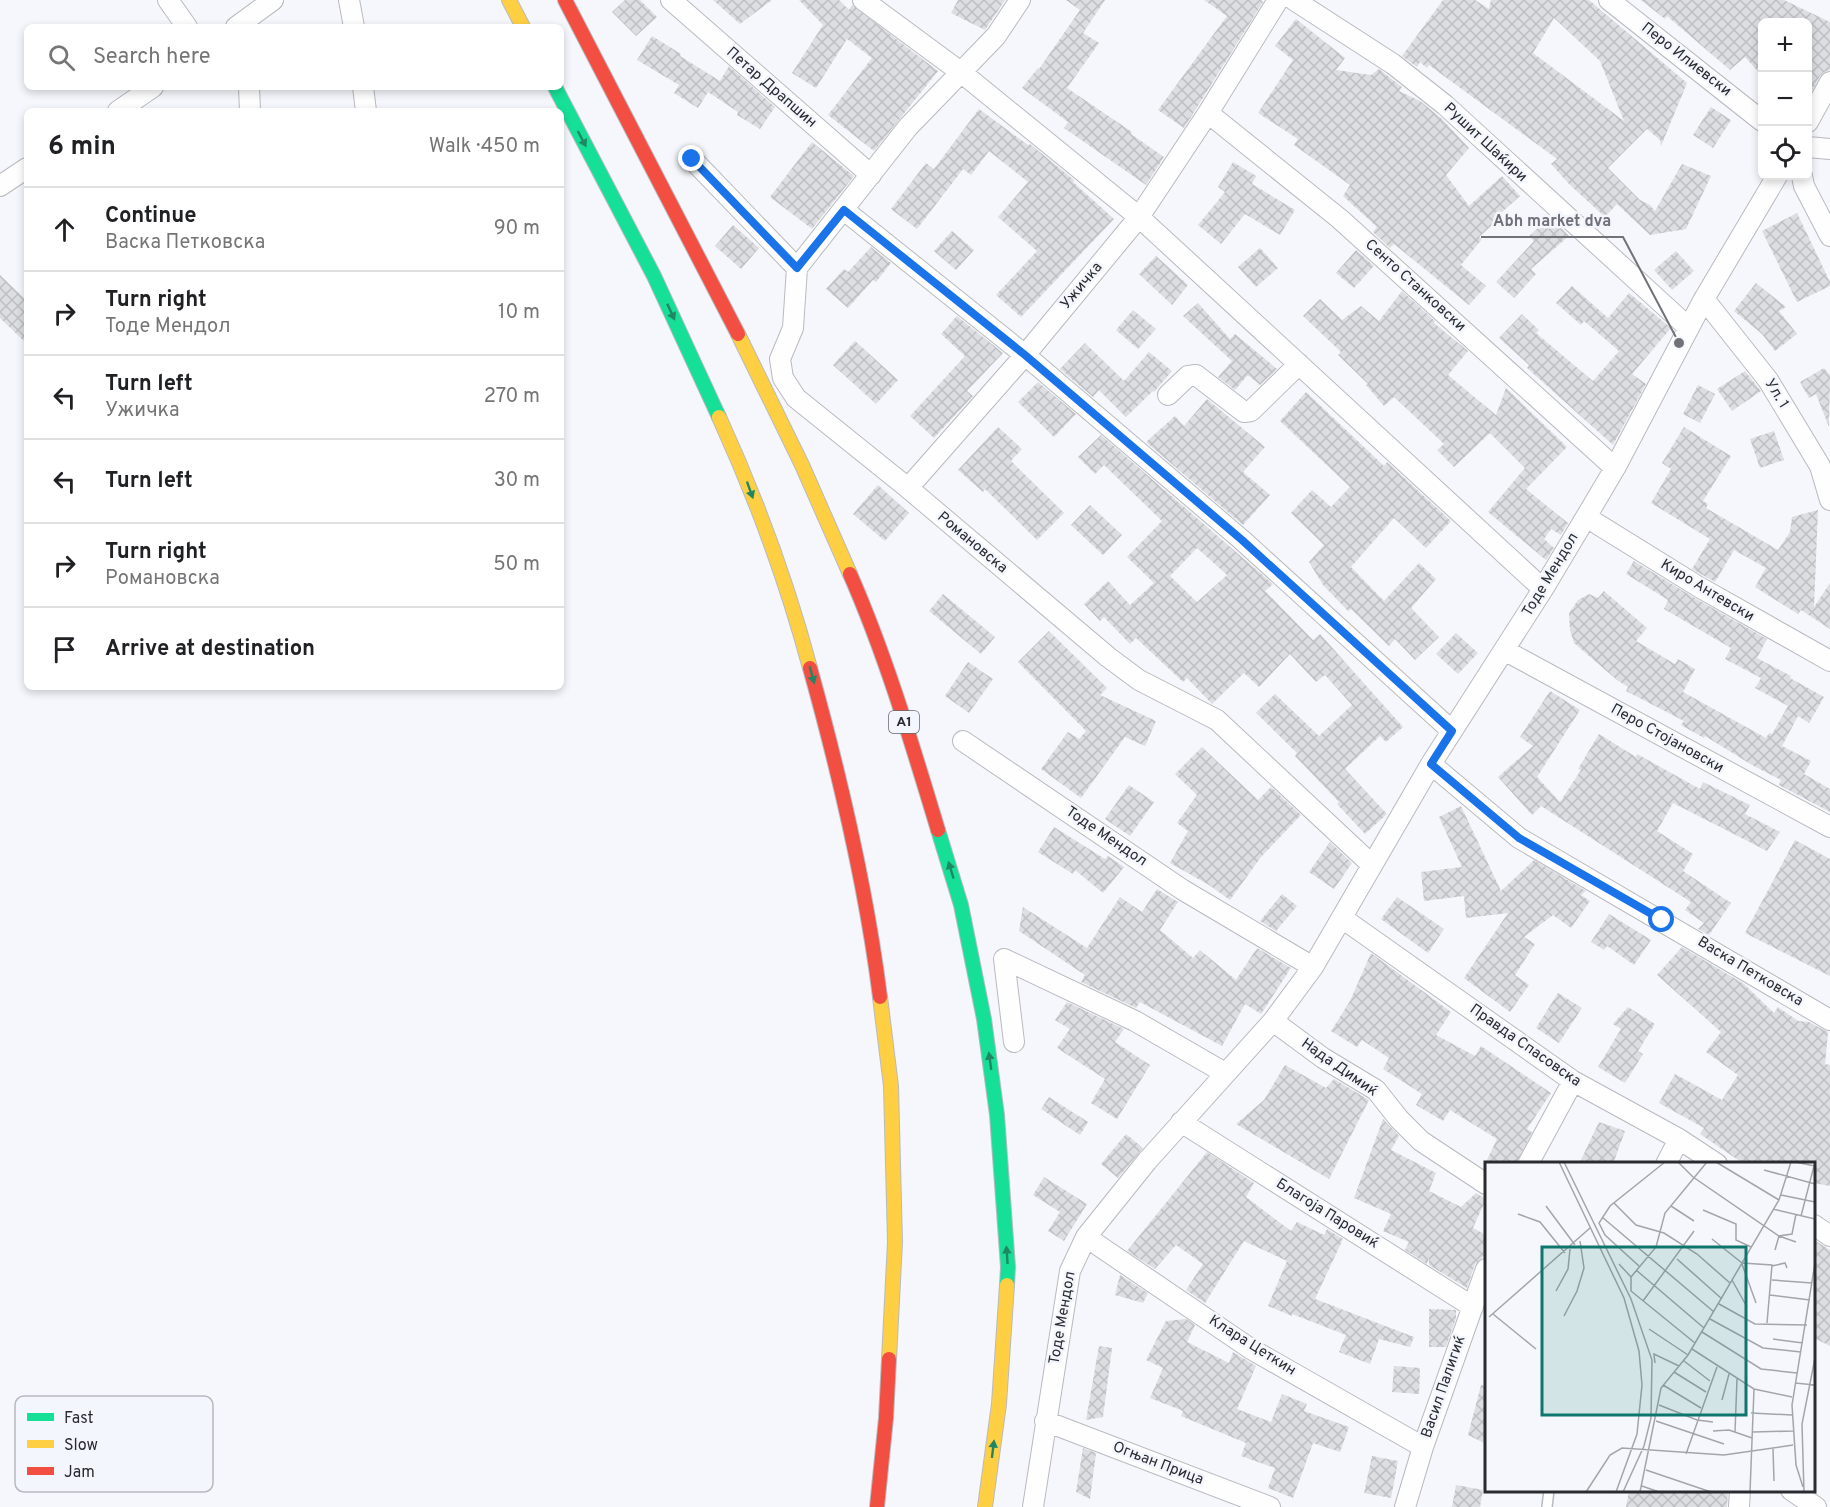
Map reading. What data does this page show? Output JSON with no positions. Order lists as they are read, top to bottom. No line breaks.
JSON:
{"streets":{"highway":["A1"],"street":["Перо Илиевски","Петар Драпшин","Рушит Шаќири","Ужичка","Сенто Станковски","Ул. 1","Романовска","Тоде Мендол","Киро Антевски","Перо Стојановски","Васка Петковска","Правда Спасовска","Нада Димиќ","Благоја Паровиќ","Клара Цеткин","Васил Палигиќ","Огњан Прица"]},"crossings":[["Рушит Шаќири","Тоде Мендол"],["Ужичка","Сенто Станковски"],["Ужичка","Романовска"],["Сенто Станковски","Тоде Мендол"],["Ул. 1","Тоде Мендол"],["Романовска","Тоде Мендол"],["Тоде Мендол","Киро Антевски"],["Тоде Мендол","Перо Стојановски"],["Тоде Мендол","Васка Петковска"],["Тоде Мендол","Правда Спасовска"],["Тоде Мендол","Нада Димиќ"],["Тоде Мендол","Благоја Паровиќ"],["Тоде Мендол","Клара Цеткин"],["Тоде Мендол","Огњан Прица"],["Благоја Паровиќ","Васил Палигиќ"],["Клара Цеткин","Васил Палигиќ"]],"places":["Abh market dva"],"legend":["Fast","Slow","Jam"],"page":{"map_buttons":["+","−"],"search":"Search here","heading":["6 min","Walk · 450 m"],"list":[["Continue","Васка Петковска","90 m"],["Turn right","Тоде Мендол","10 m"],["Turn left","Ужичка","270 m"],["Turn left","30 m"],["Turn right","Романовска","50 m"],"Arrive at destination"]}}
